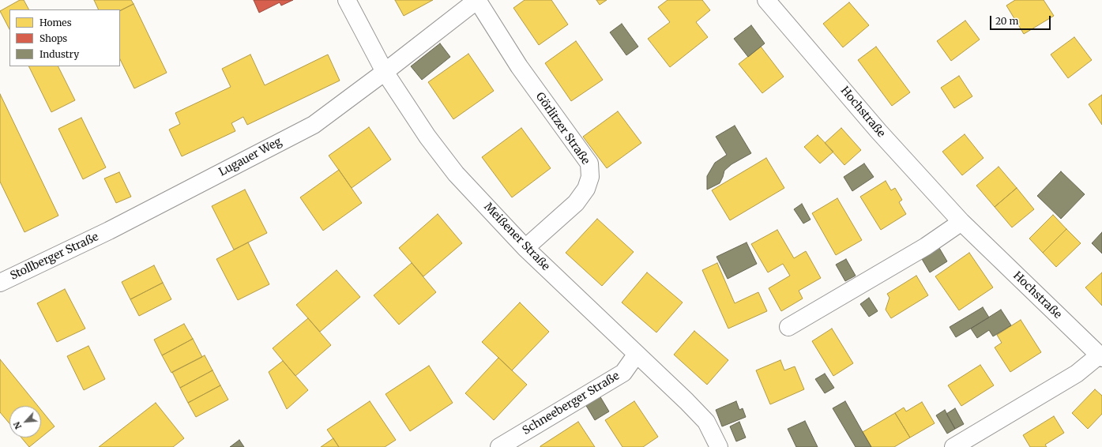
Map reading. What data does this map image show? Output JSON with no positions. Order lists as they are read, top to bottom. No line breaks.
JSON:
{"streets":{"street":["Hochstraße","Görlitzer Straße","Lugauer Weg","Meißener Straße","Stollberger Straße","Schneeberger Straße"]},"crossings":[["Görlitzer Straße","Lugauer Weg"],["Görlitzer Straße","Meißener Straße"],["Lugauer Weg","Meißener Straße"],["Lugauer Weg","Stollberger Straße"],["Meißener Straße","Schneeberger Straße"]],"legend":["Homes","Shops","Industry"],"scale_bar":"20 m","north":"bottom left"}
